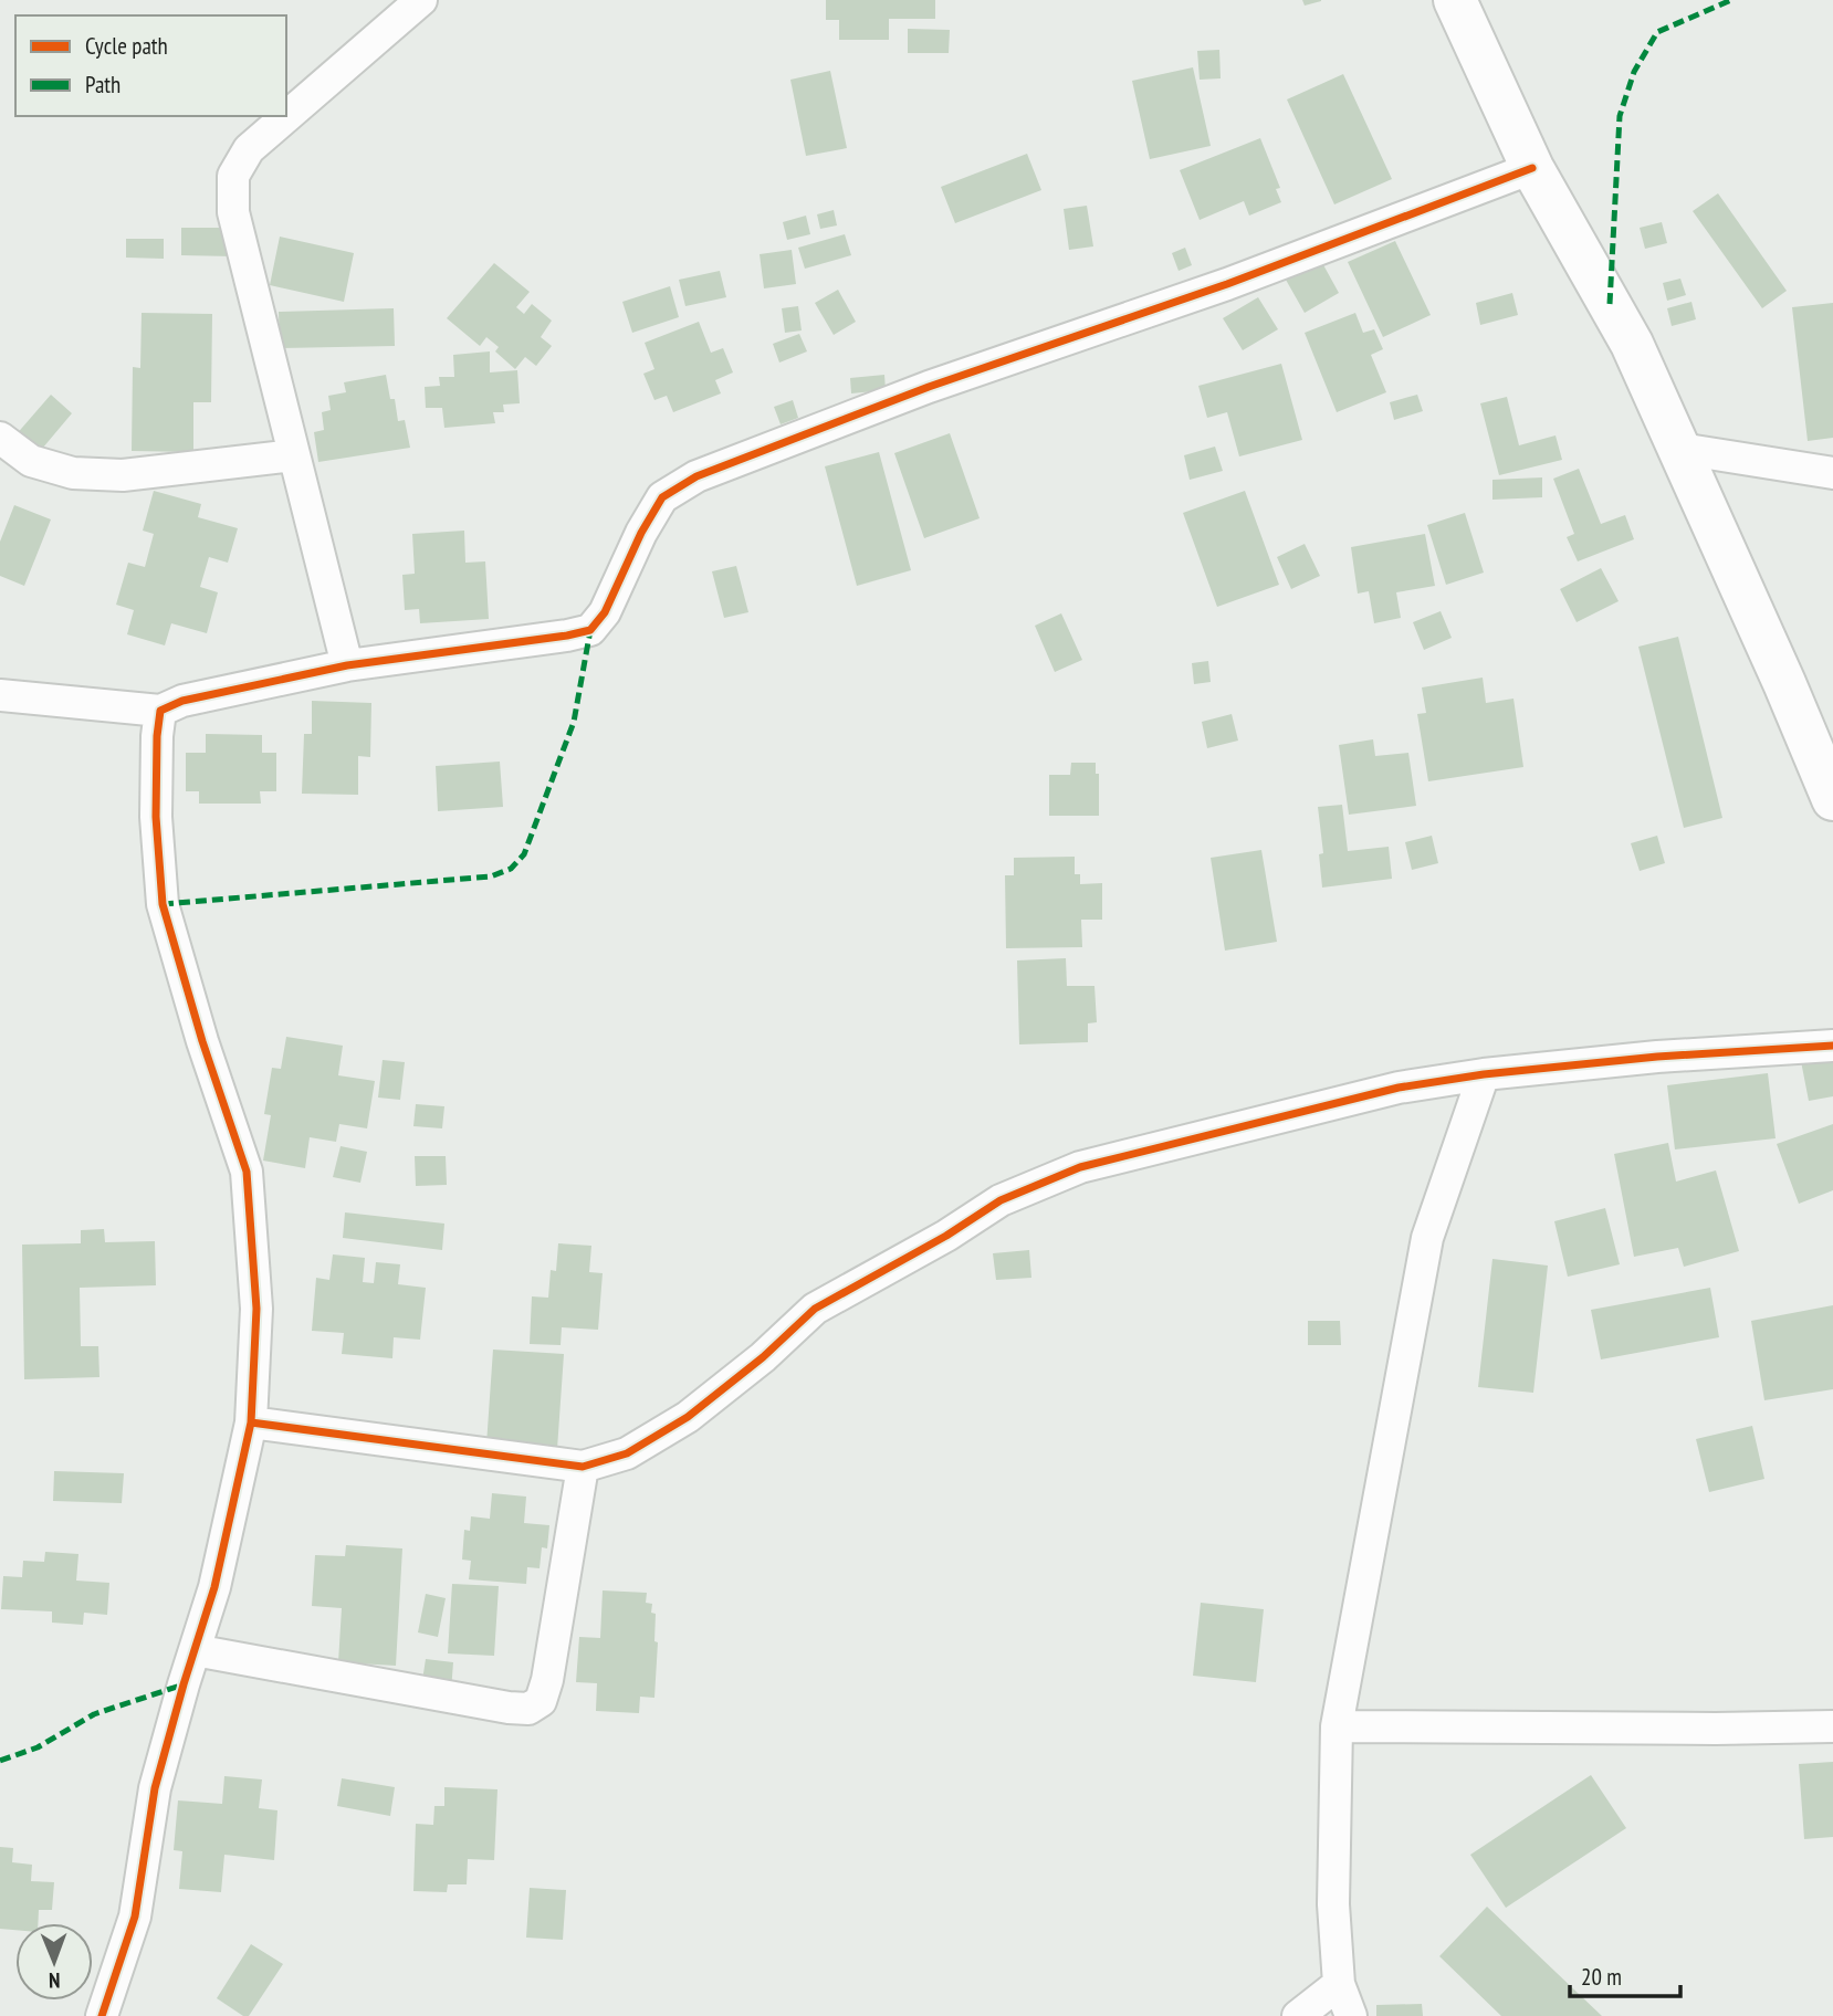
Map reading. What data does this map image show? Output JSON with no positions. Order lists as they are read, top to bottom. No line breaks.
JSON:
{"legend":["Cycle path","Path"],"scale_bar":"20 m","north":"bottom"}
